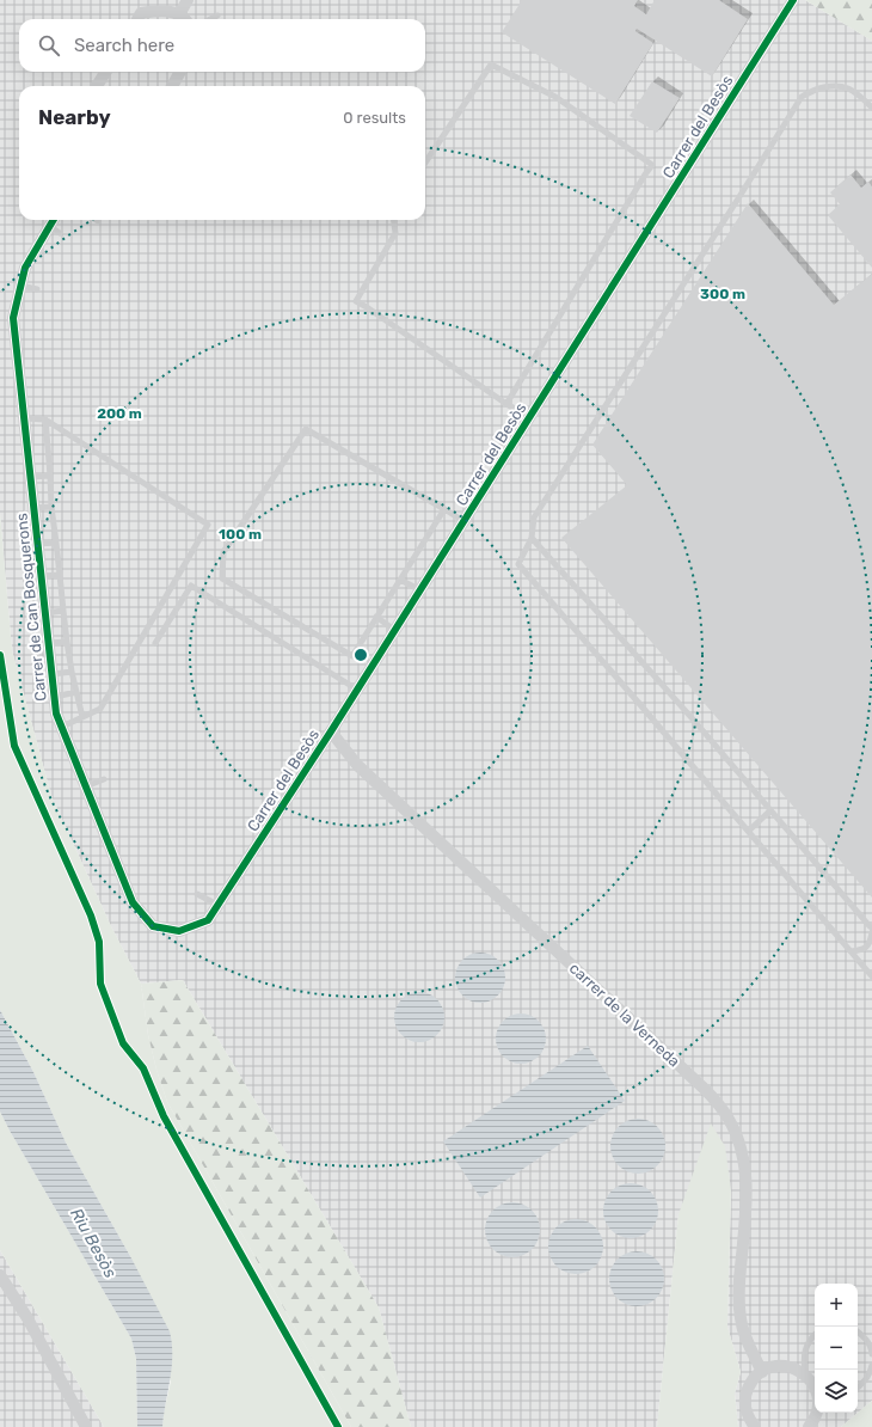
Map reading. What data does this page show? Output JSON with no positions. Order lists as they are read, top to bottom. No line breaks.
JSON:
{"streets":{"street":["Carrer del Besòs","Carrer de Can Bosquerons","carrer de la Verneda"]},"crossings":[["Carrer del Besòs","Carrer de Can Bosquerons"],["Carrer del Besòs","carrer de la Verneda"]],"water":["Riu Besòs"],"page":{"search":"Search here","heading":["Nearby","0 results"],"map_buttons":["+","−"]},"rings":["300 m","200 m","100 m"]}
